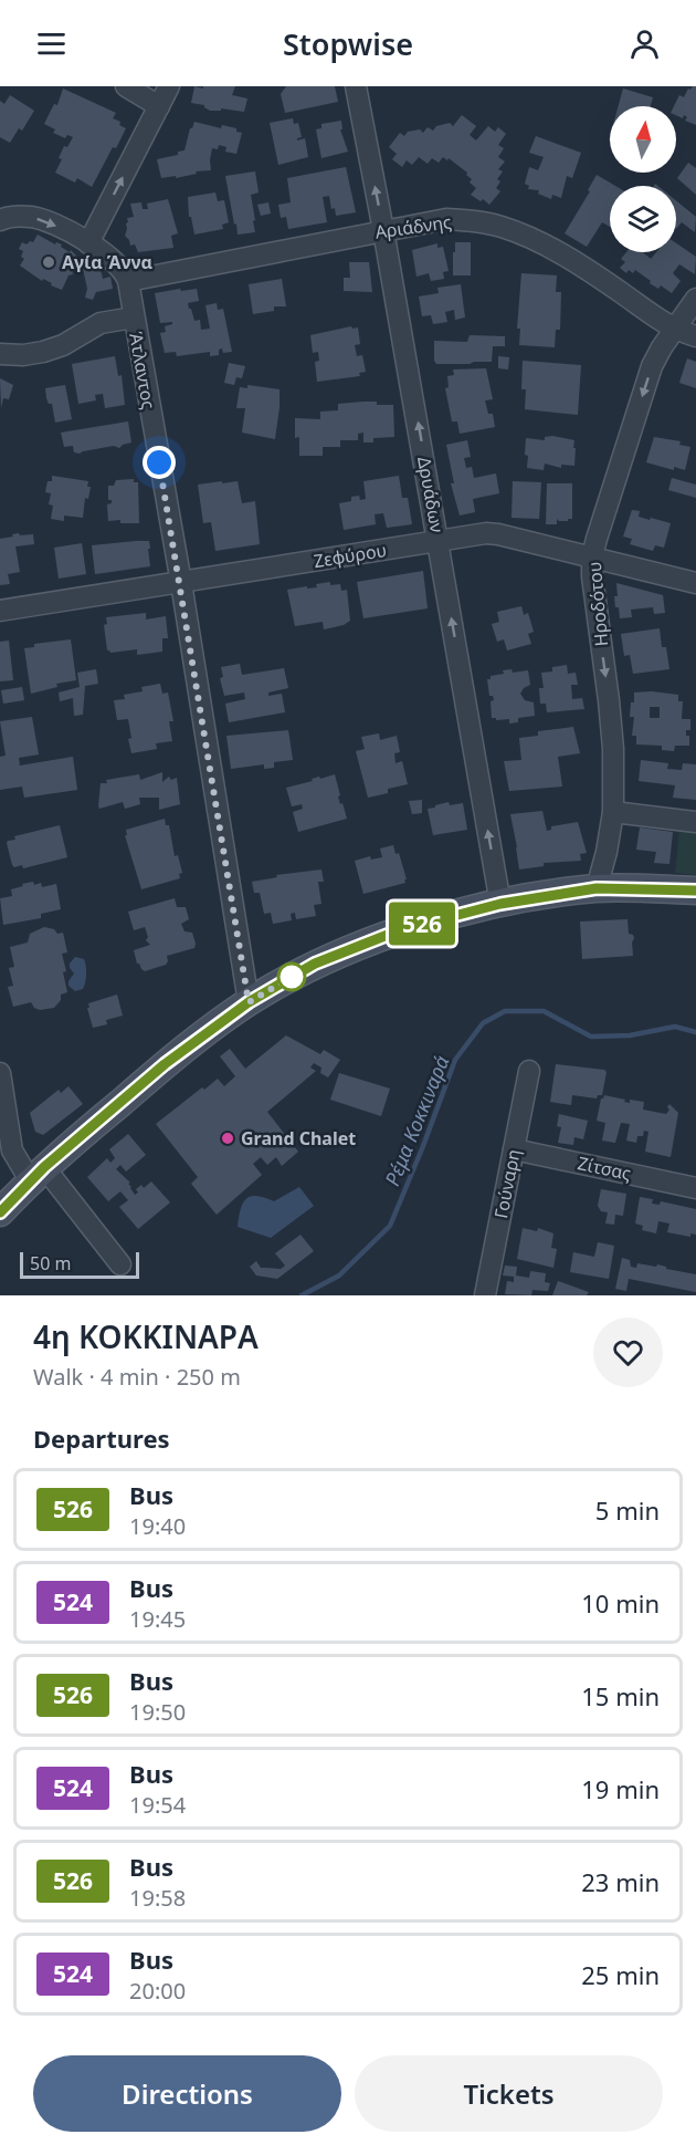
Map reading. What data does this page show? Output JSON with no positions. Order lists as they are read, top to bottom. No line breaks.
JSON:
{"streets":{"street":["Αριάδνης","Άτλαντος","Δρυάδων","Ζεφύρου","Ηροδότου","Ζίτσας","Γούναρη"]},"crossings":[["Αριάδνης","Άτλαντος"],["Αριάδνης","Δρυάδων"],["Αριάδνης","Ηροδότου"],["Άτλαντος","Ζεφύρου"],["Δρυάδων","Ζεφύρου"],["Ζεφύρου","Ηροδότου"],["Ζίτσας","Γούναρη"]],"one_way":["Δρυάδων","Ηροδότου"],"water":["Ρέμα Κοκκιναρά"],"places":["Αγία Άννα","Grand Chalet"],"lines":["bus line 526"],"scale_bar":"50 m","north":"top","page":{"header":"Stopwise","on_map":"526","scale":"50 m","heading":[["4η ΚΟΚΚΙΝΑΡΑ","Walk · 4 min · 250 m"],"Departures"],"list":[{"mark":"526","name":"Bus","note":"19:40","value":"5 min"},{"mark":"524","name":"Bus","note":"19:45","value":"10 min"},{"mark":"526","name":"Bus","note":"19:50","value":"15 min"},{"mark":"524","name":"Bus","note":"19:54","value":"19 min"},{"mark":"526","name":"Bus","note":"19:58","value":"23 min"},{"mark":"524","name":"Bus","note":"20:00","value":"25 min"}],"buttons":["Directions","Tickets"]}}
